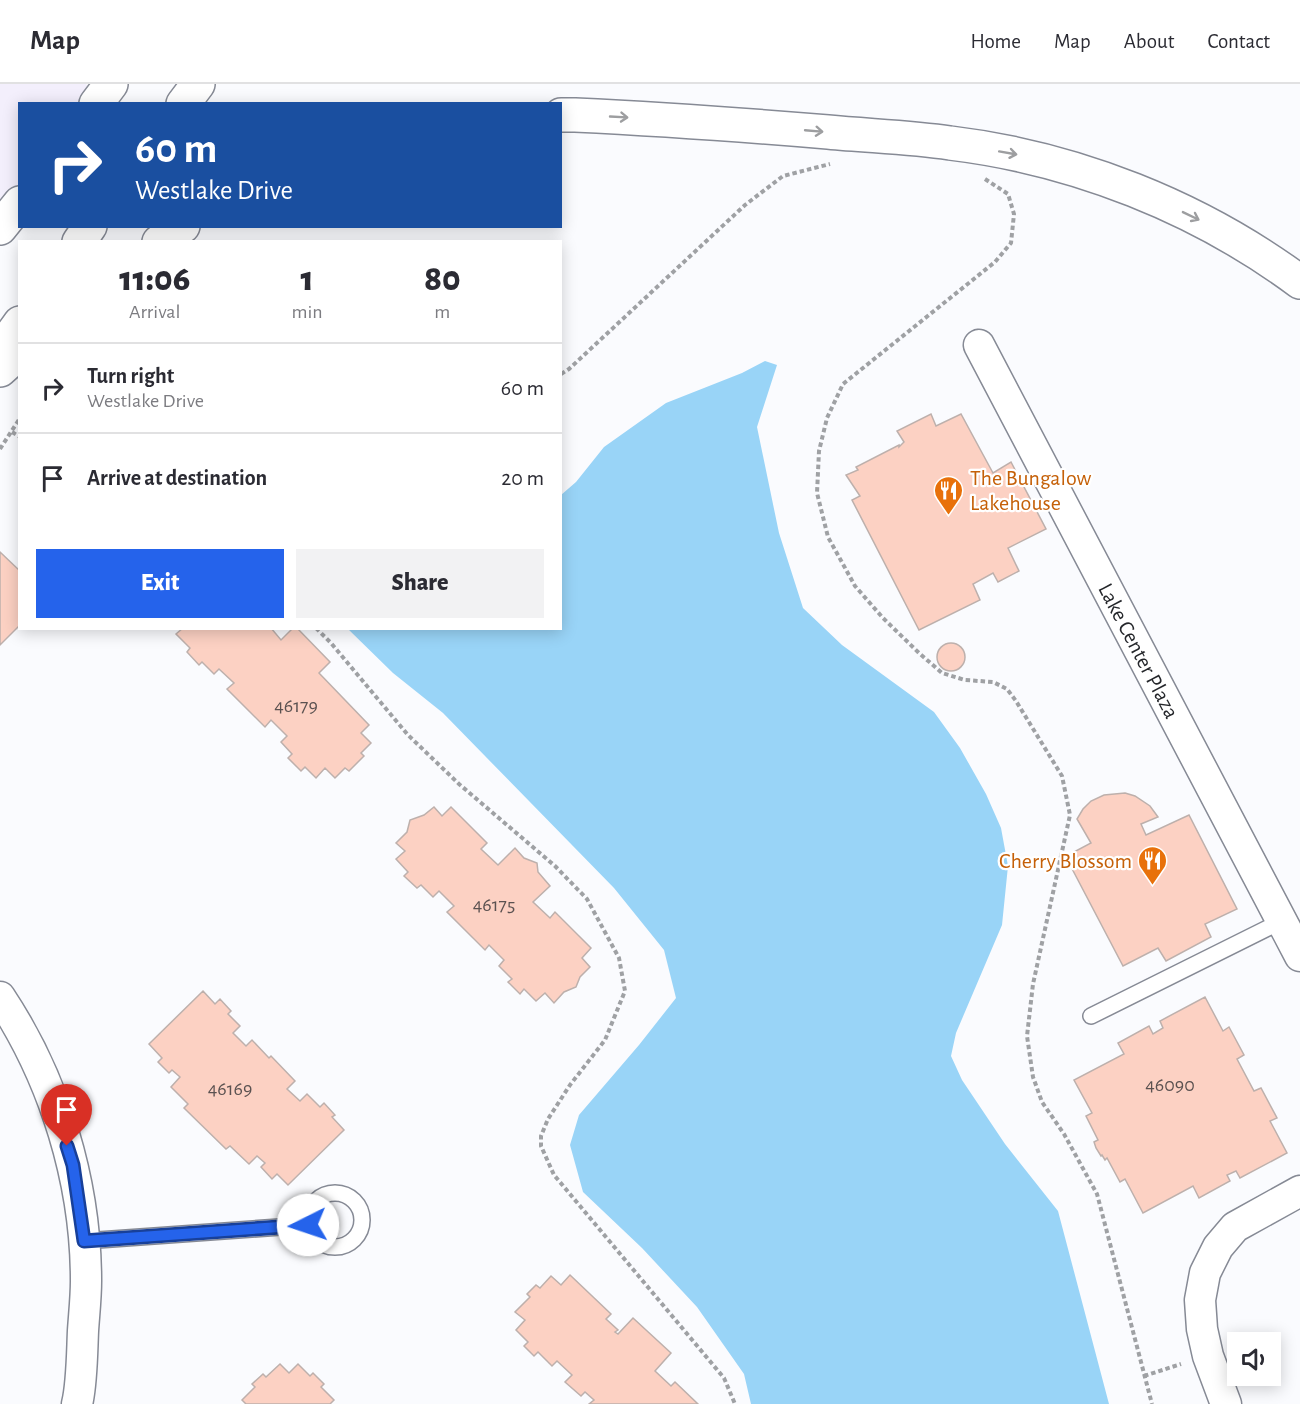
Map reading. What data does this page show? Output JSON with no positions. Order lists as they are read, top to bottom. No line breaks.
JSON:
{"streets":{"street":["Lake Center Plaza"]},"places":{"restaurant":["The Bungalow Lakehouse","Cherry Blossom"]},"house_numbers":["46179","46175","46090","46169"],"page":{"header":"Map","nav":["Home","Map","About","Contact"],"turn":["60 m","Westlake Drive"],"eta":["11:06","Arrival","1","min","80","m"],"list":[{"name":"Turn right","note":"Westlake Drive","value":"60 m"},{"name":"Arrive at destination","value":"20 m"}],"buttons":["Exit","Share"]}}
